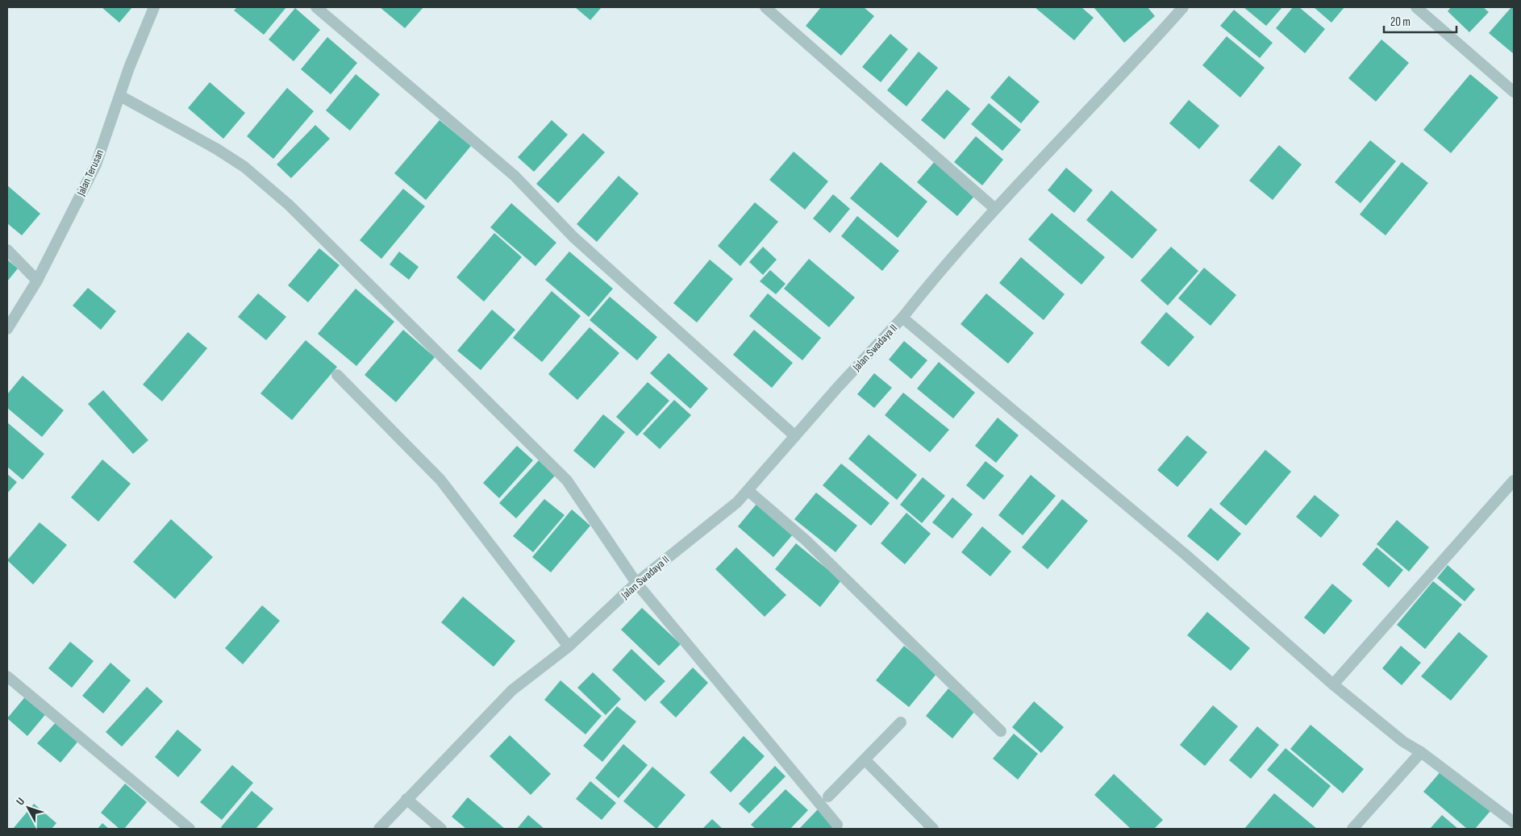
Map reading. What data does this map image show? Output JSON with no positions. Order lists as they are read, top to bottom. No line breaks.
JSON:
{"streets":{"street":["Jalan Terusan","Jalan Swadaya II"]},"scale_bar":"20 m","north":"top left"}
